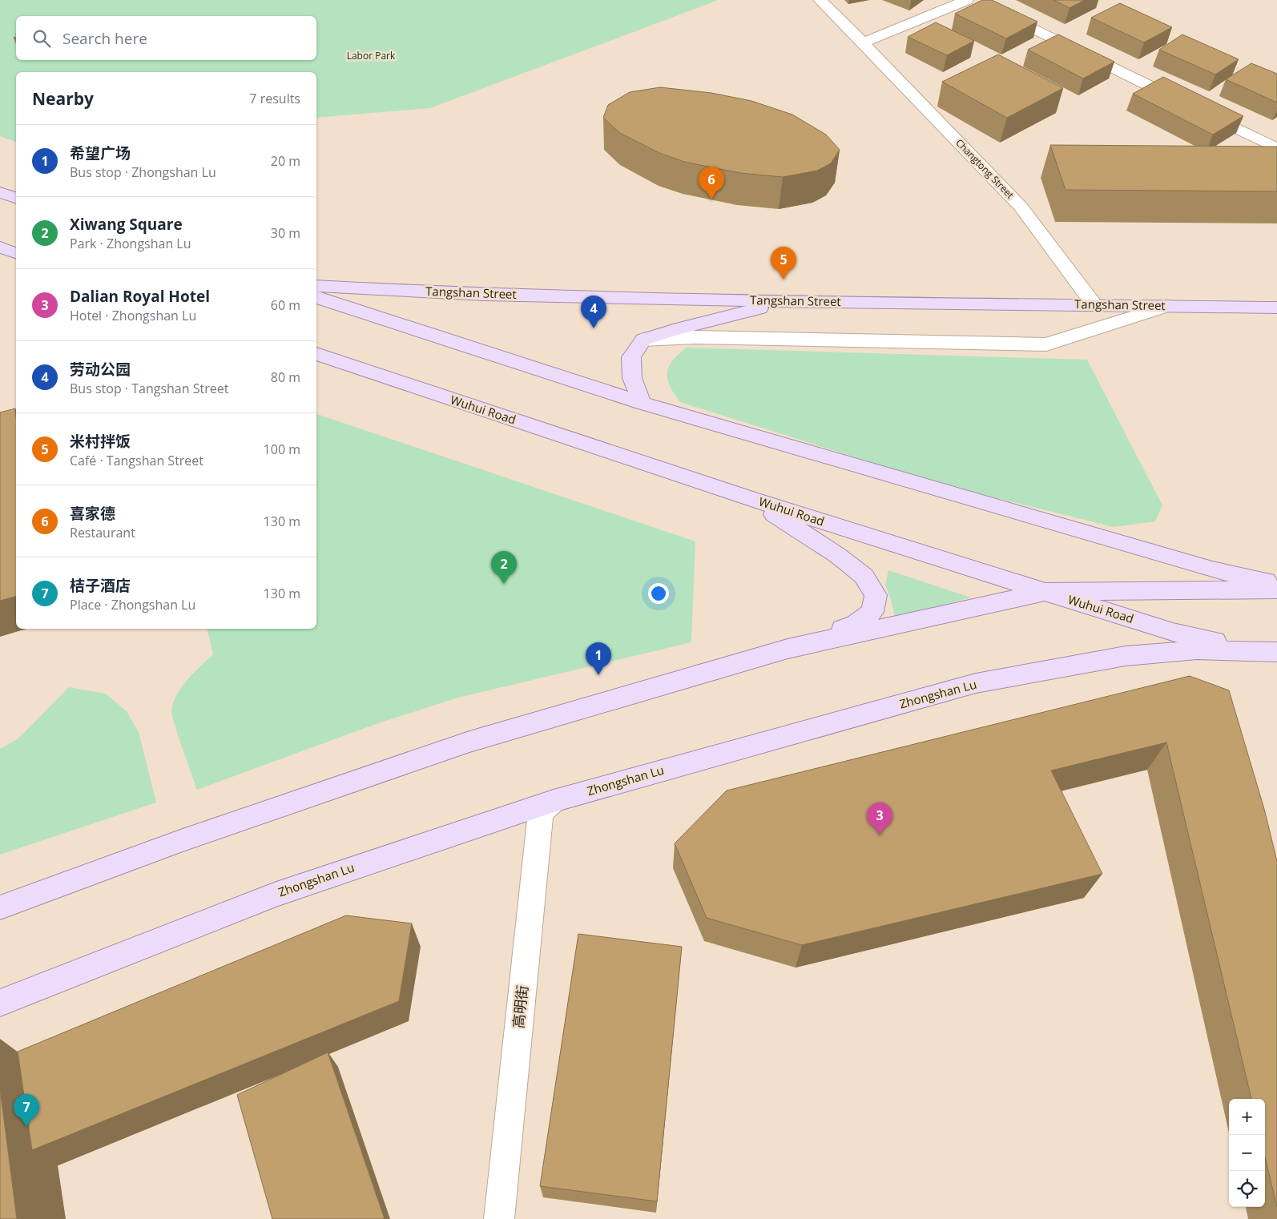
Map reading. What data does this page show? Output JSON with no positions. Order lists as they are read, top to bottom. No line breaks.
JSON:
{"streets":{"main road":["Tangshan Street","Wuhui Road","Zhongshan Lu"],"street":["Changtong Street","高明街"]},"crossings":[["Changtong Street","Tangshan Street"],["Wuhui Road","Zhongshan Lu"],["Zhongshan Lu","高明街"]],"parks":["Labor Park"],"page":{"search":"Search here","heading":["Nearby","7 results"],"list":[{"mark":"1","name":"希望广场","note":"Bus stop · Zhongshan Lu","value":"20 m"},{"mark":"2","name":"Xiwang Square","note":"Park · Zhongshan Lu","value":"30 m"},{"mark":"3","name":"Dalian Royal Hotel","note":"Hotel · Zhongshan Lu","value":"60 m"},{"mark":"4","name":"劳动公园","note":"Bus stop · Tangshan Street","value":"80 m"},{"mark":"5","name":"米村拌饭","note":"Café · Tangshan Street","value":"100 m"},{"mark":"6","name":"喜家德","note":"Restaurant","value":"130 m"},{"mark":"7","name":"桔子酒店","note":"Place · Zhongshan Lu","value":"130 m"}],"pins":["6","5","4","2","1","3","7"],"map_buttons":["+","−"]}}
